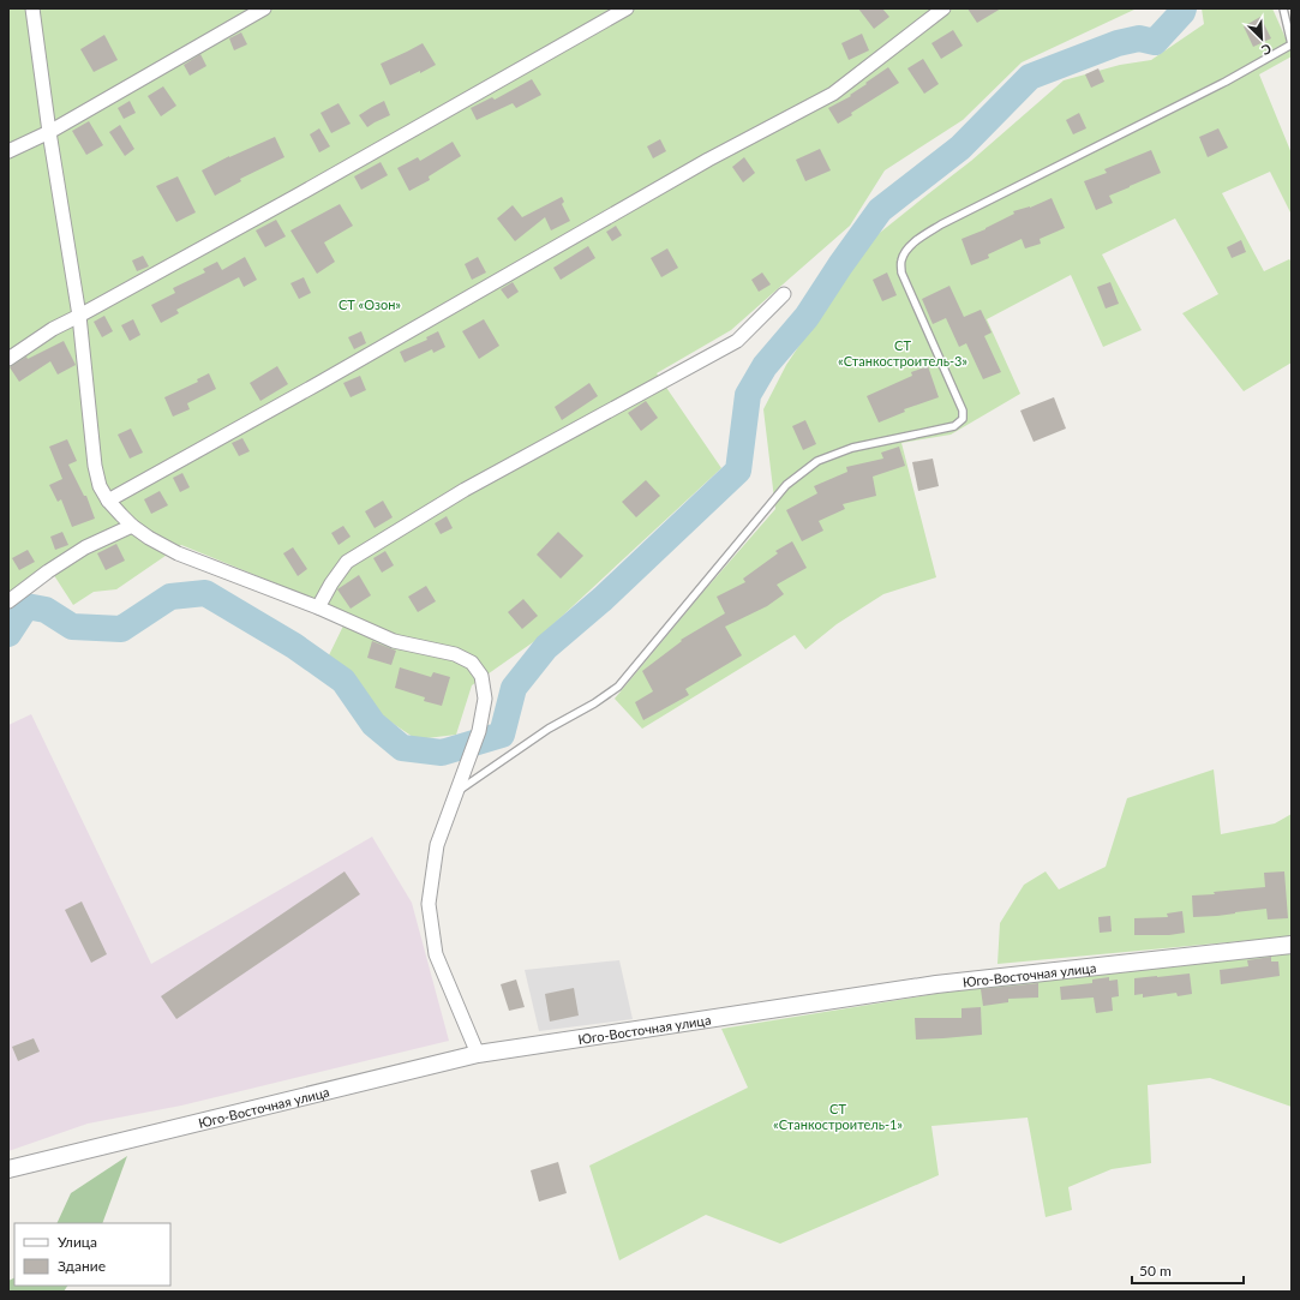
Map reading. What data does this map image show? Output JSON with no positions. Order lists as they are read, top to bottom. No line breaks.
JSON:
{"streets":{"street":["Юго-Восточная улица"]},"parks":["СТ «Озон»","СТ «Станкостроитель-3»","СТ «Станкостроитель-1»"],"legend":["Улица","Здание"],"scale_bar":"50 m","north":"bottom right"}
